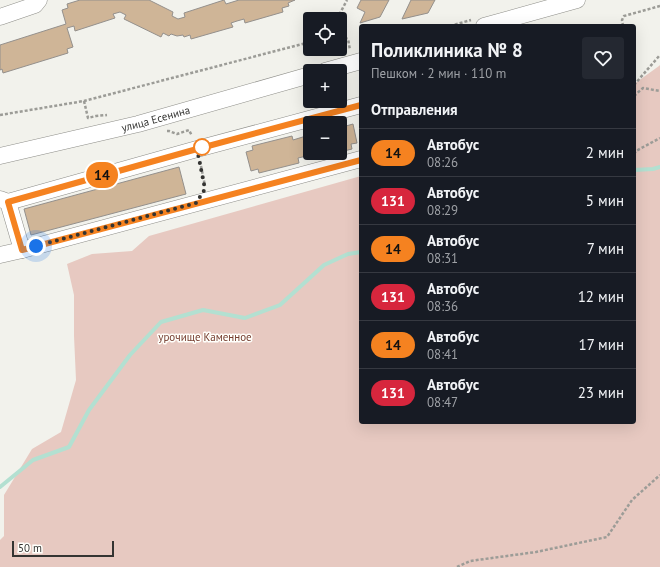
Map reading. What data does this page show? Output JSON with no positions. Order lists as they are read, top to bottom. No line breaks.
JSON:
{"streets":{"street":["улица Есенина"]},"parks":["урочище Каменное"],"lines":["bus line 14"],"scale_bar":"50 m","page":{"on_map":"14","map_buttons":["+","−"],"heading":[["Поликлиника № 8","Пешком · 2 мин · 110 m"],"Отправления"],"list":[{"mark":"14","name":"Автобус","note":"08:26","value":"2 мин"},{"mark":"131","name":"Автобус","note":"08:29","value":"5 мин"},{"mark":"14","name":"Автобус","note":"08:31","value":"7 мин"},{"mark":"131","name":"Автобус","note":"08:36","value":"12 мин"},{"mark":"14","name":"Автобус","note":"08:41","value":"17 мин"},{"mark":"131","name":"Автобус","note":"08:47","value":"23 мин"}],"scale":"50 m"}}
